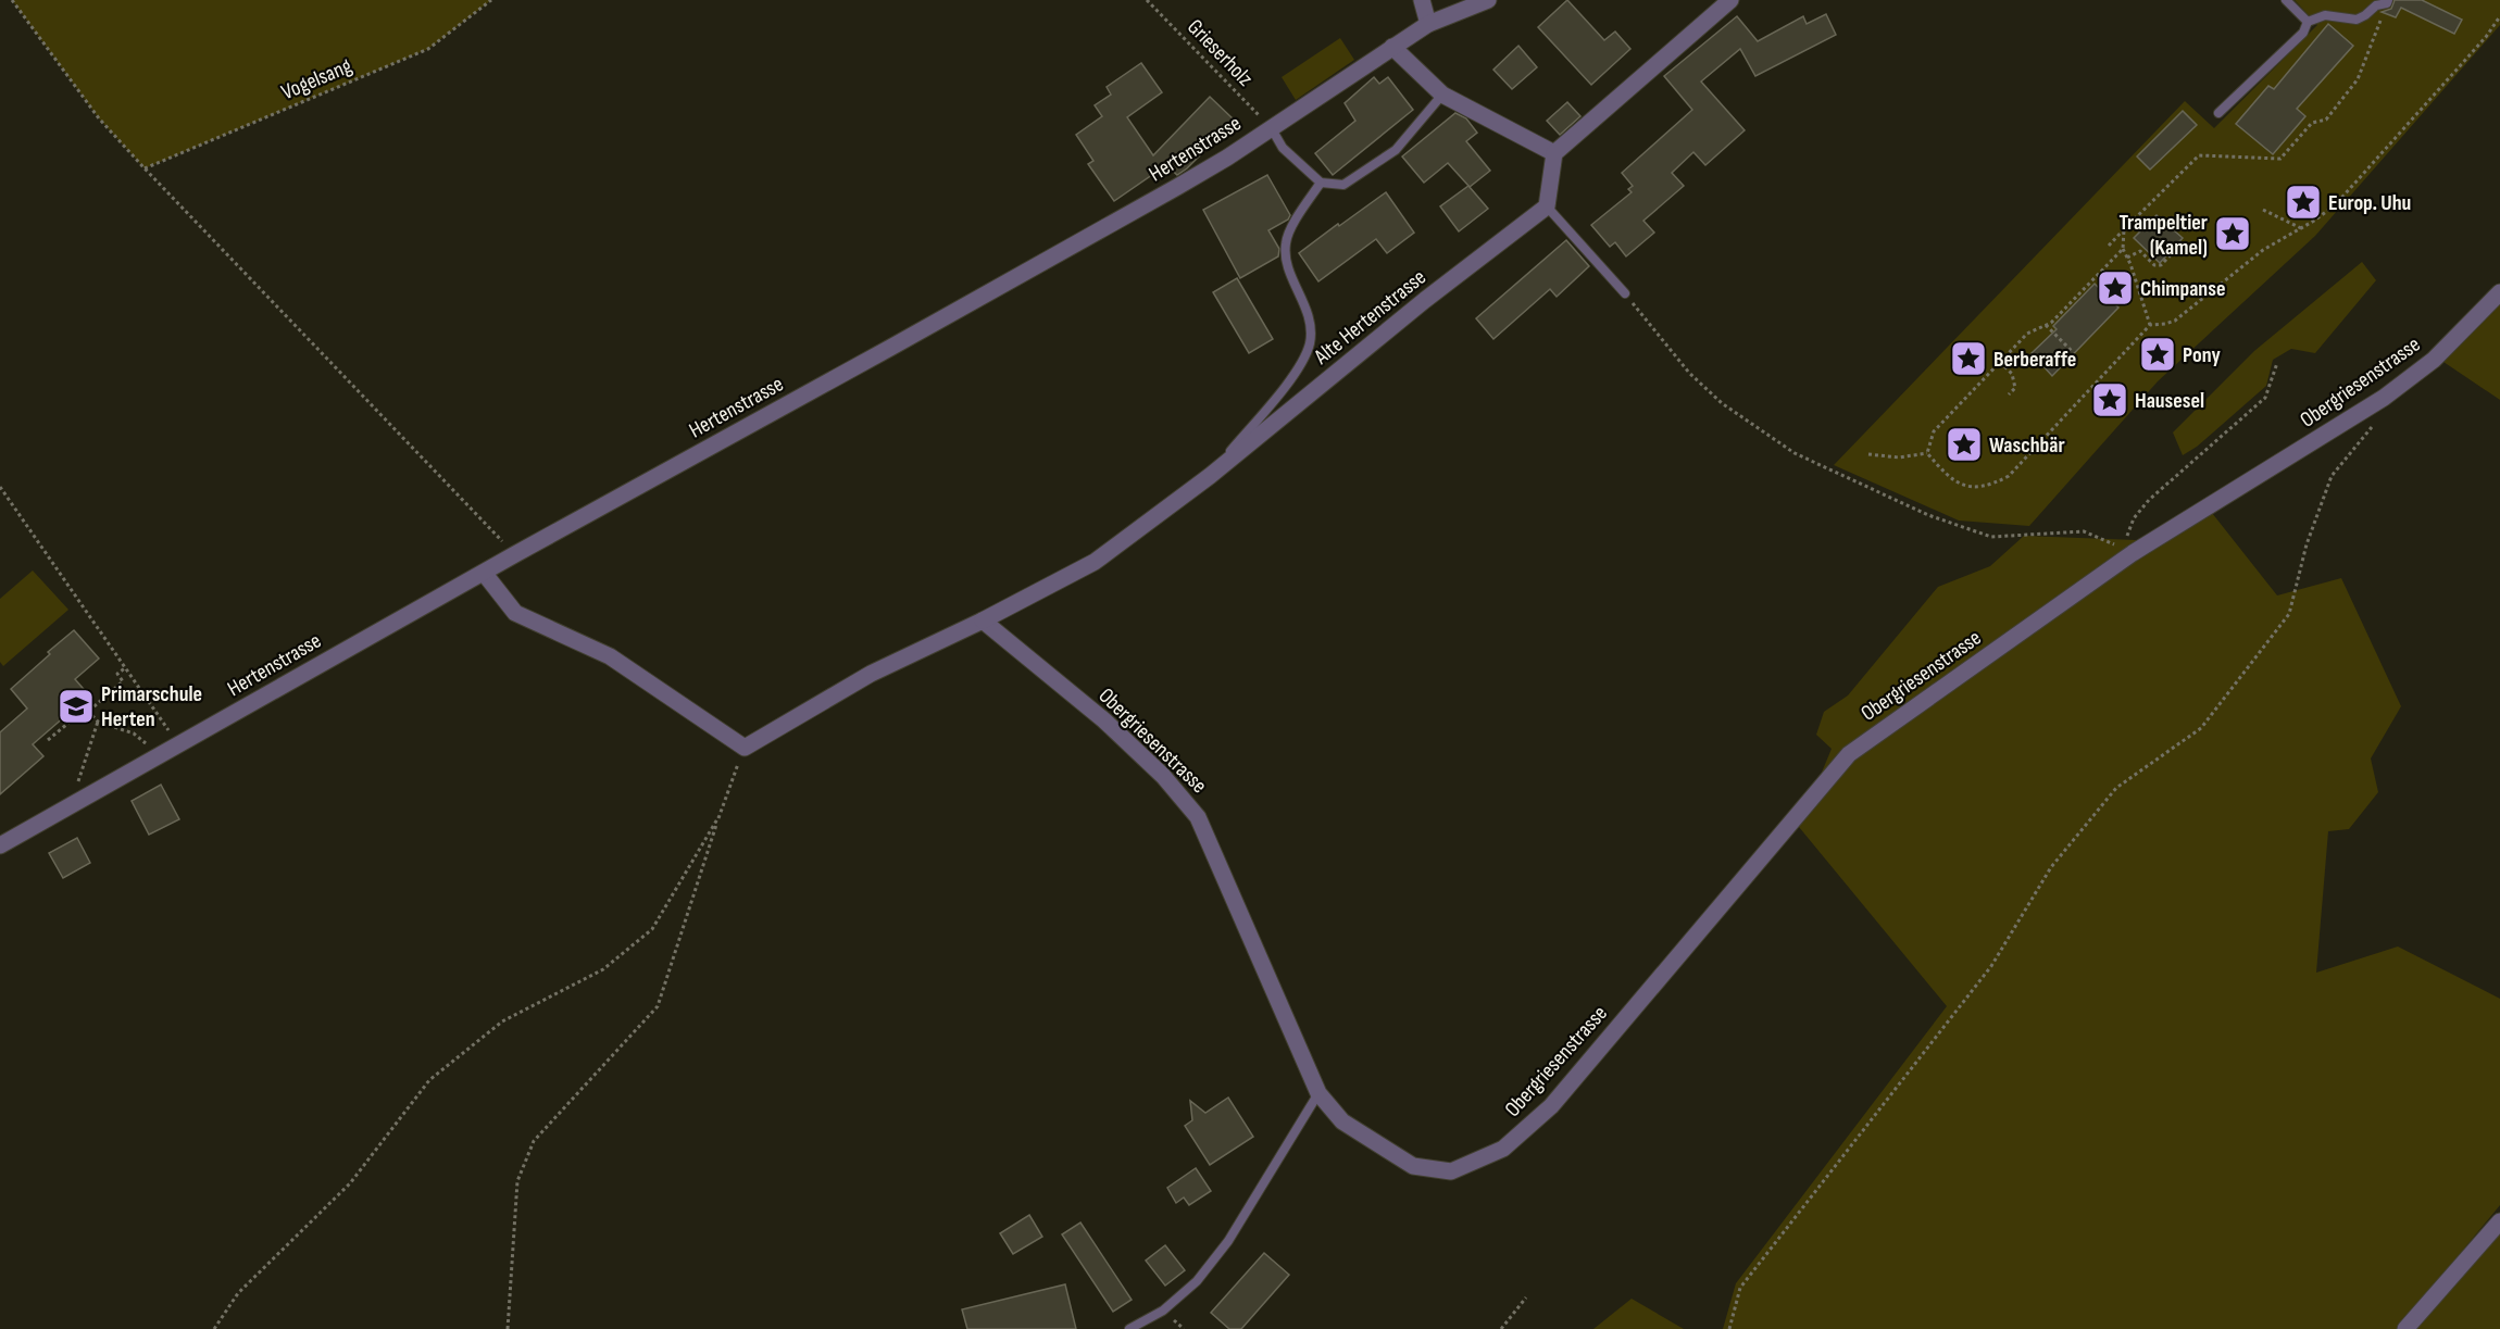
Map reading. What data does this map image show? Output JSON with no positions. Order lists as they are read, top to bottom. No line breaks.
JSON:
{"streets":{"street":["Hertenstrasse","Alte Hertenstrasse","Obergriesenstrasse"],"path":["Grieserholz","Vogelsang"]},"crossings":[["Grieserholz","Hertenstrasse"],["Alte Hertenstrasse","Obergriesenstrasse"]],"places":{"place":["Europ. Uhu","Trampeltier (Kamel)","Chimpanse","Pony","Berberaffe","Hausesel","Waschbär"],"school or university":["Primarschule Herten"]}}
